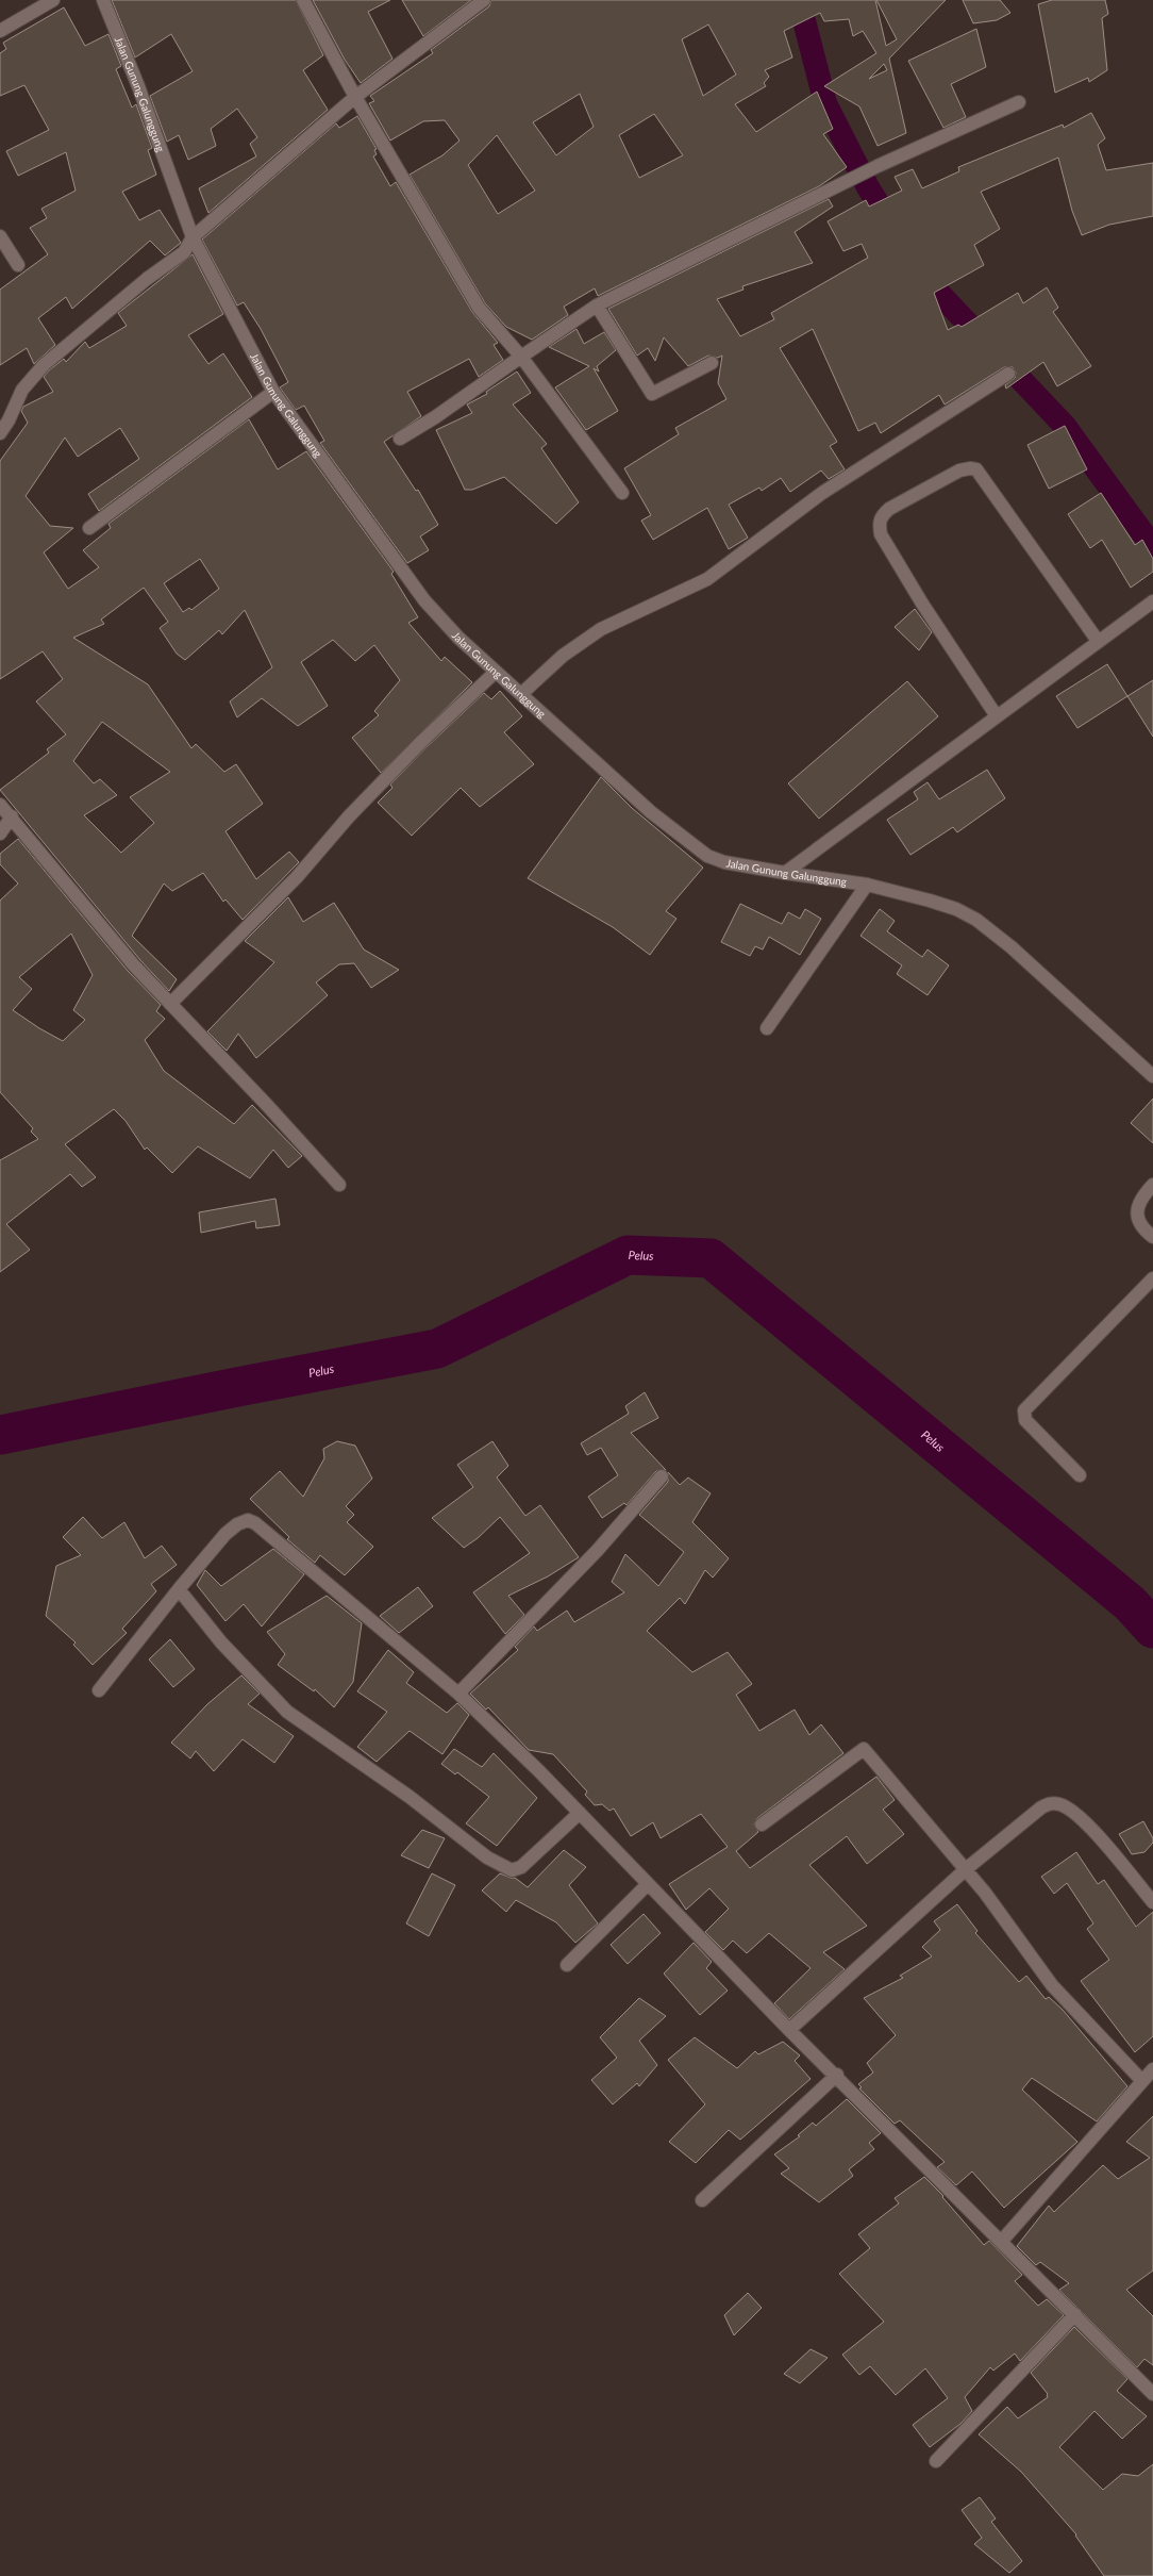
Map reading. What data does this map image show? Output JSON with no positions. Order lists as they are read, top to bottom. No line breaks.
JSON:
{"streets":{"street":["Jalan Gunung Galunggung"]},"water":["Pelus"]}
